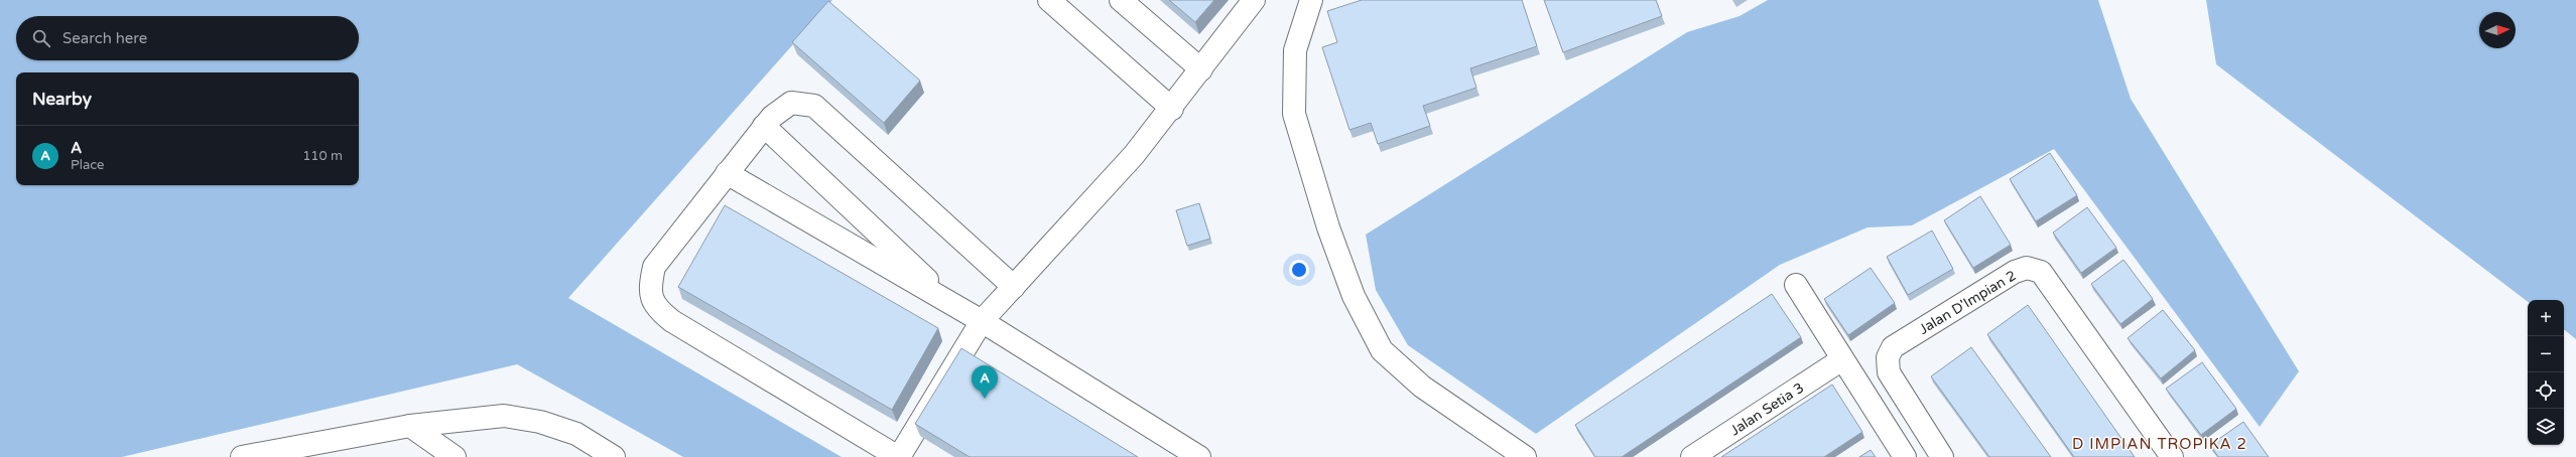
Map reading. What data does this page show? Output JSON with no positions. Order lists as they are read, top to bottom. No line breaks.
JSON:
{"streets":{"street":["Jalan D'Impian 2","Jalan Setia 3"]},"districts":["D IMPIAN TROPIKA 2"],"north":"right","page":{"search":"Search here","heading":"Nearby","list":[{"mark":"A","name":"A","note":"Place","value":"110 m"}],"map_buttons":["+","−"],"pins":"A"}}
